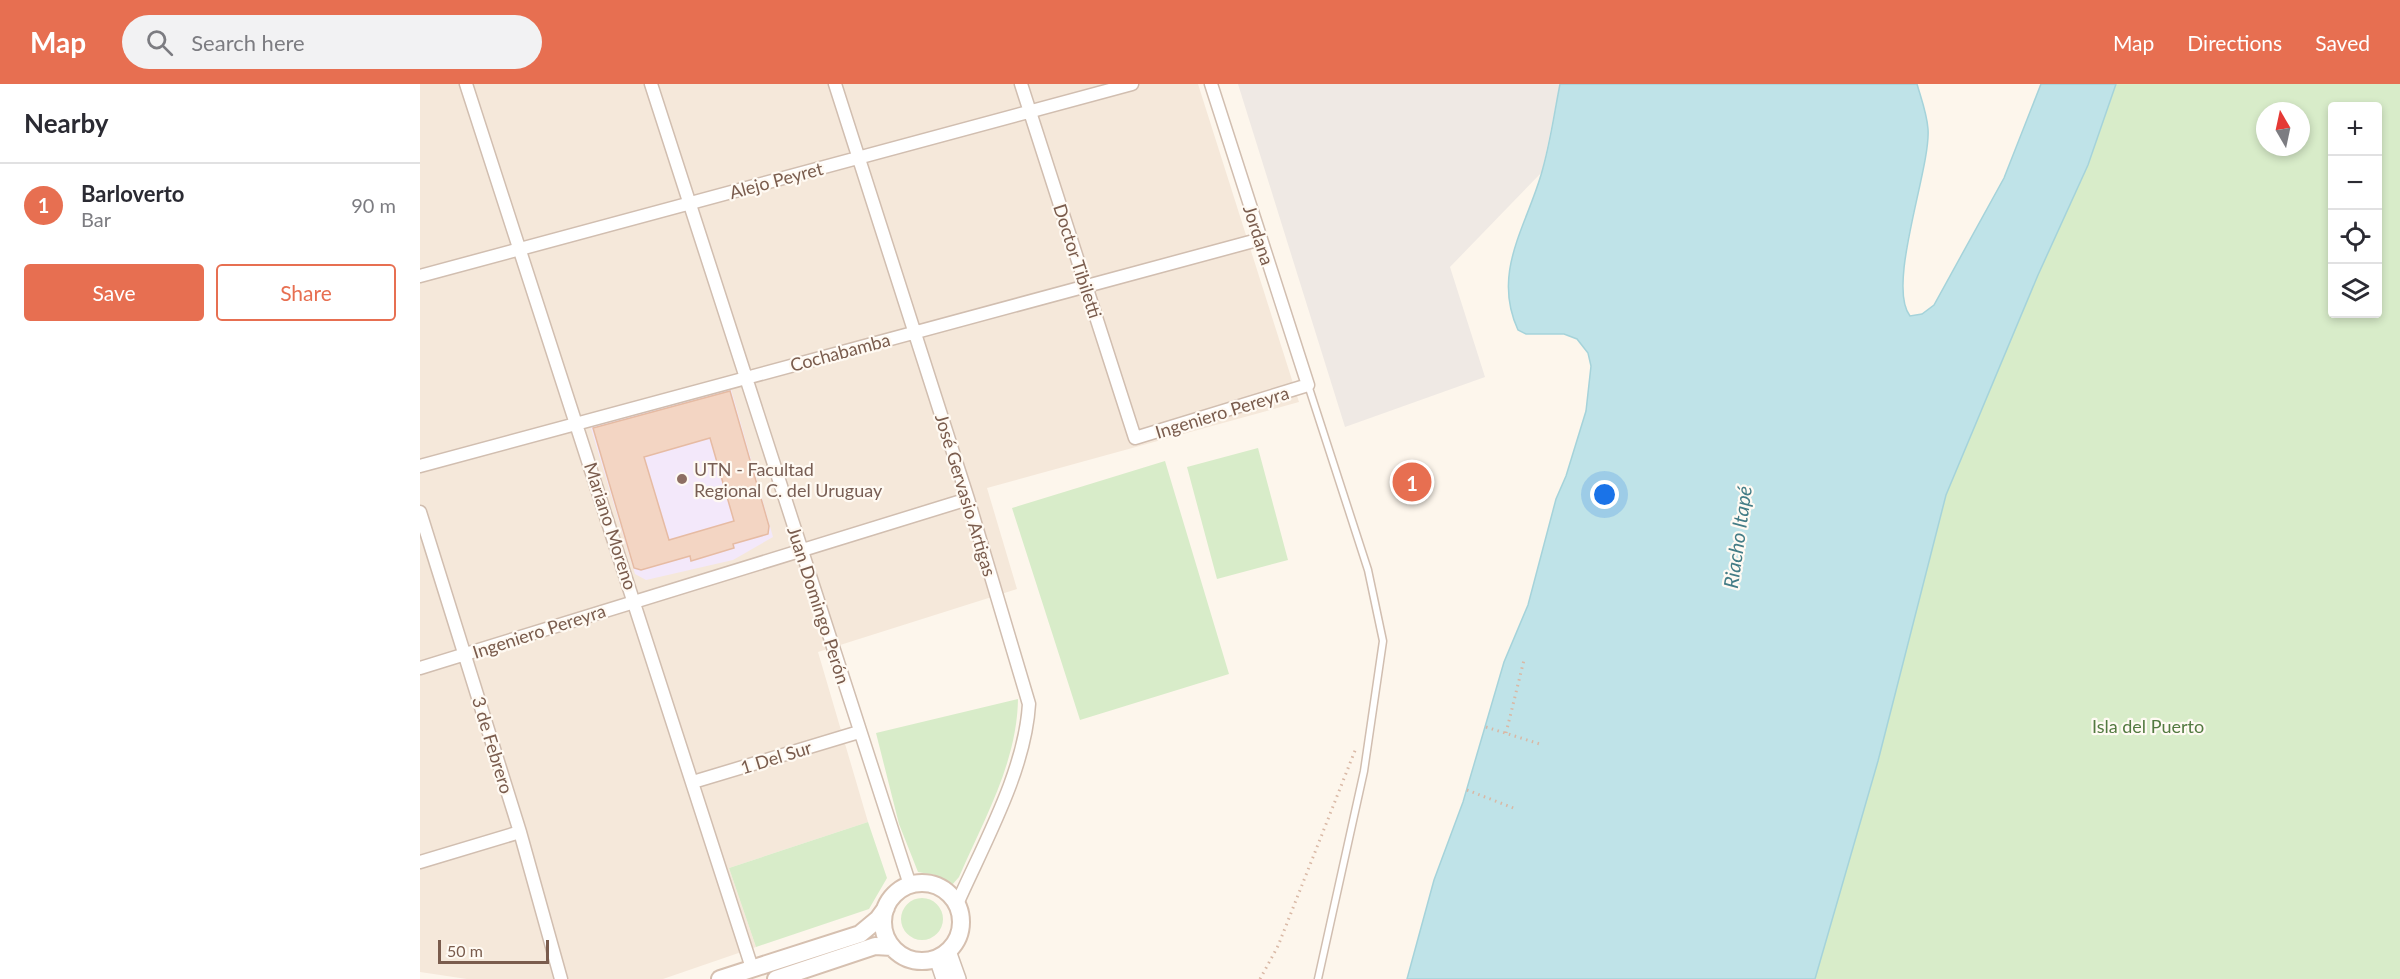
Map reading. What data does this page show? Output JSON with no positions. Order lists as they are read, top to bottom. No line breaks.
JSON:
{"streets":{"street":["Alejo Peyret","Jordana","Doctor Tibiletti","Cochabamba","Ingeniero Pereyra","José Gervasio Artigas","Mariano Moreno","Juan Domingo Perón","3 de Febrero","1 Del Sur"]},"crossings":[["Alejo Peyret","Doctor Tibiletti"],["Alejo Peyret","José Gervasio Artigas"],["Alejo Peyret","Mariano Moreno"],["Alejo Peyret","Juan Domingo Perón"],["Jordana","Cochabamba"],["Jordana","Ingeniero Pereyra"],["Doctor Tibiletti","Cochabamba"],["Doctor Tibiletti","Ingeniero Pereyra"],["Cochabamba","José Gervasio Artigas"],["Cochabamba","Mariano Moreno"],["Cochabamba","Juan Domingo Perón"],["Ingeniero Pereyra","José Gervasio Artigas"],["Ingeniero Pereyra","Mariano Moreno"],["Ingeniero Pereyra","Juan Domingo Perón"],["Ingeniero Pereyra","3 de Febrero"],["José Gervasio Artigas","Juan Domingo Perón"],["Mariano Moreno","1 Del Sur"],["Juan Domingo Perón","1 Del Sur"]],"water":["Riacho Itapé"],"parks":["Isla del Puerto"],"places":["UTN - Facultad Regional C. del Uruguay"],"scale_bar":"50 m","north":"top","page":{"header":"Map","search":"Search here","nav":["Map","Directions","Saved"],"heading":"Nearby","map_buttons":["+","−"],"list":[{"mark":"1","name":"Barloverto","note":"Bar","value":"90 m"}],"buttons":["Save","Share"],"pins":"1","scale":"50 m"}}
